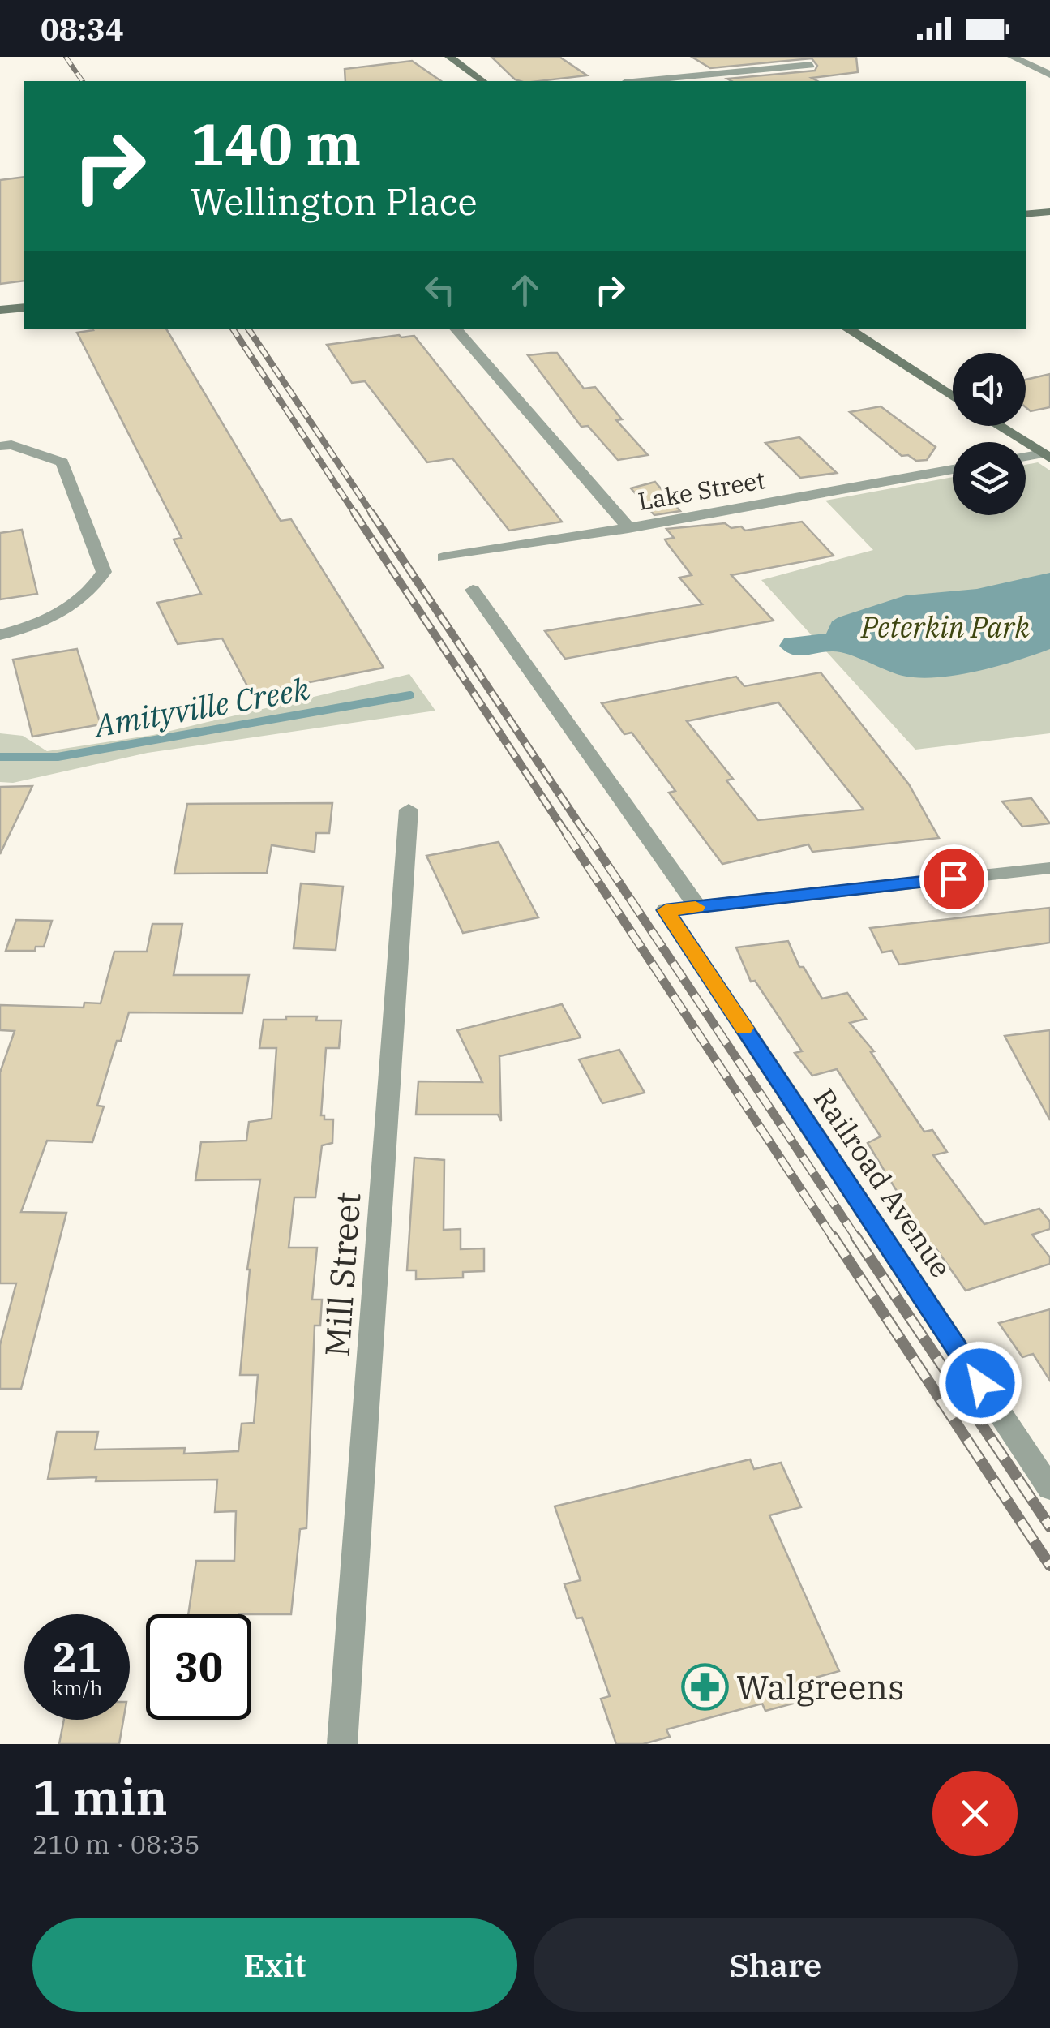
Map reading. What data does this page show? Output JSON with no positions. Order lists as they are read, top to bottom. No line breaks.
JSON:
{"streets":{"street":["Lake Street","Railroad Avenue","Mill Street"]},"water":["Amityville Creek"],"parks":["Peterkin Park"],"places":{"pharmacy":["Walgreens"]},"page":{"status":"08:34","turn":["140 m","Wellington Place"],"speed":"21 km/h","limit":"30","heading":["1 min","210 m · 08:35"],"buttons":["Exit","Share"]}}
